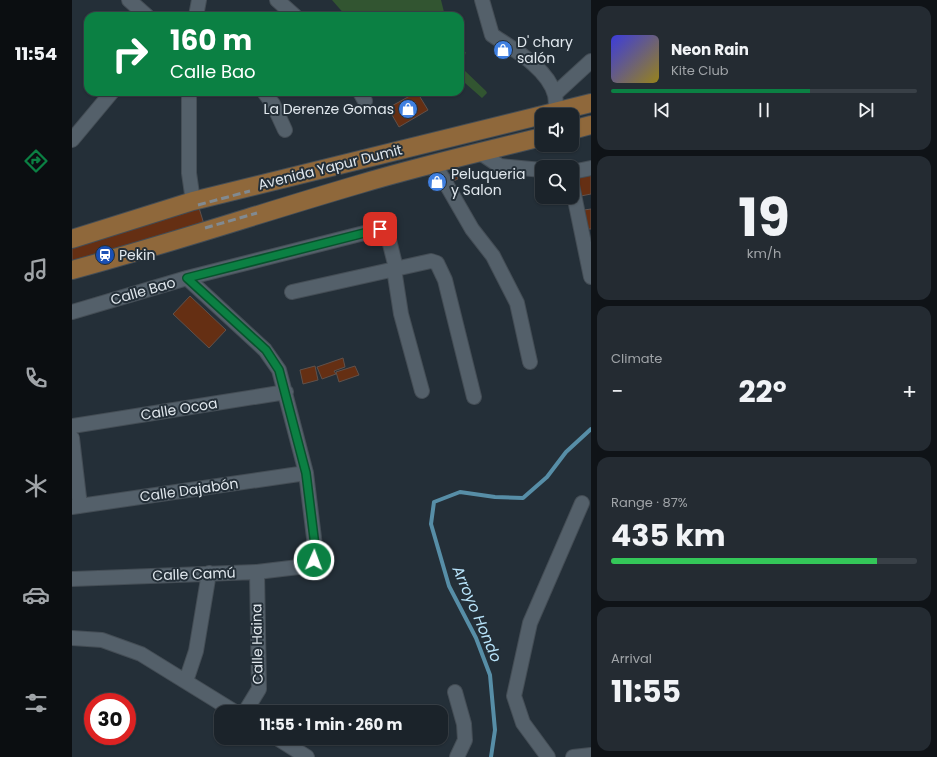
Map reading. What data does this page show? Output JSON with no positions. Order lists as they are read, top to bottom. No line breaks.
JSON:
{"streets":{"main road":["Avenida Yapur Dumit"],"street":["Calle Bao","Calle Ocoa","Calle Dajabón","Calle Camú","Calle Haina"]},"crossings":[["Calle Dajabón","Calle Camú"],["Calle Camú","Calle Haina"]],"water":["Arroyo Hondo"],"places":{"shop":["D' chary salón","La Derenze Gomas","Peluqueria y Salon"],"station":["Pekin"]},"page":{"tabs":"11:54","turn":["160 m","Calle Bao"],"song":["Neon Rain","Kite Club"],"tile":[["19","km/h"],"Climate",["Range · 87%","435 km"],["Arrival","11:55"]],"heat":["−","22°","+"],"limit":"30","trip":"11:55 · 1 min · 260 m"}}
